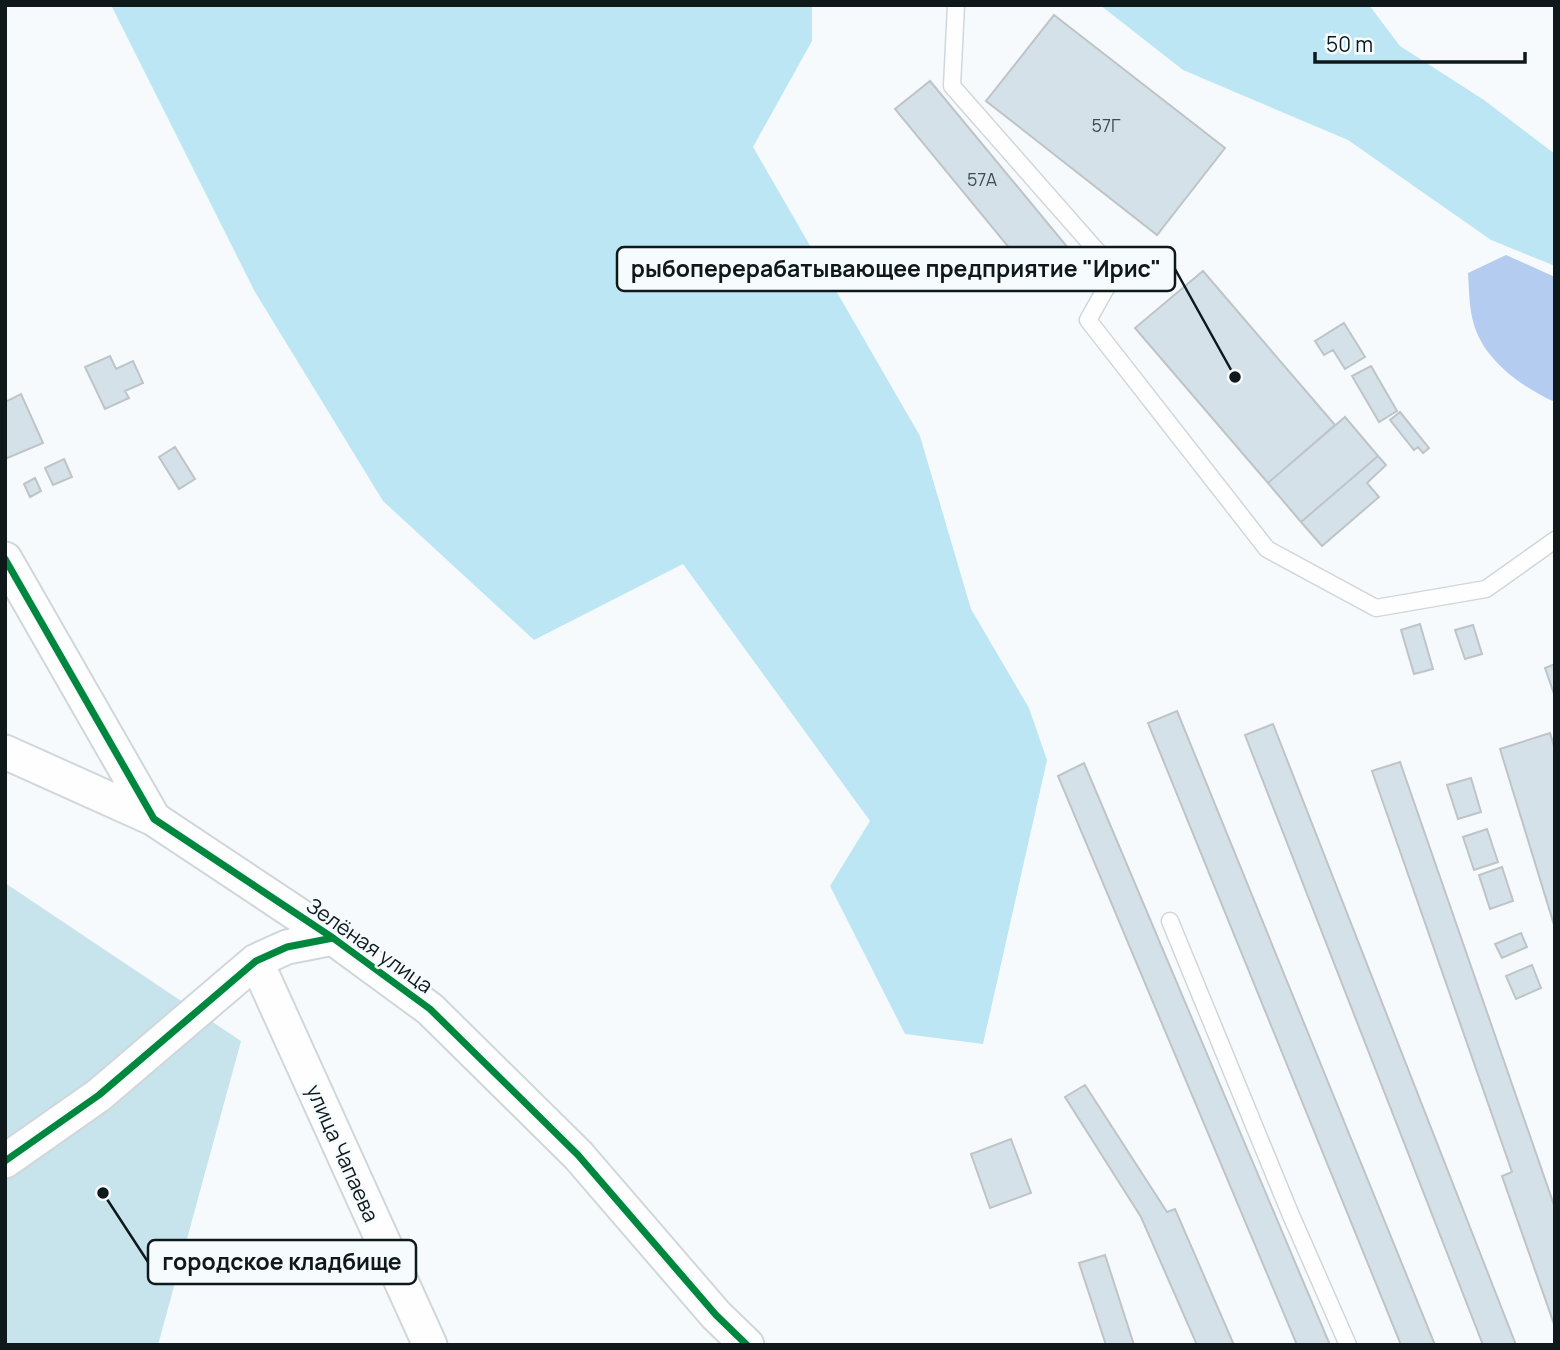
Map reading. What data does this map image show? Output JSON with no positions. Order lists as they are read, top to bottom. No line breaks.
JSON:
{"streets":{"street":["Зелёная улица","улица Чапаева"]},"places":["рыбоперерабатывающее предприятие \"Ирис\"","городское кладбище"],"house_numbers":["57Г","57А"],"scale_bar":"50 m"}
